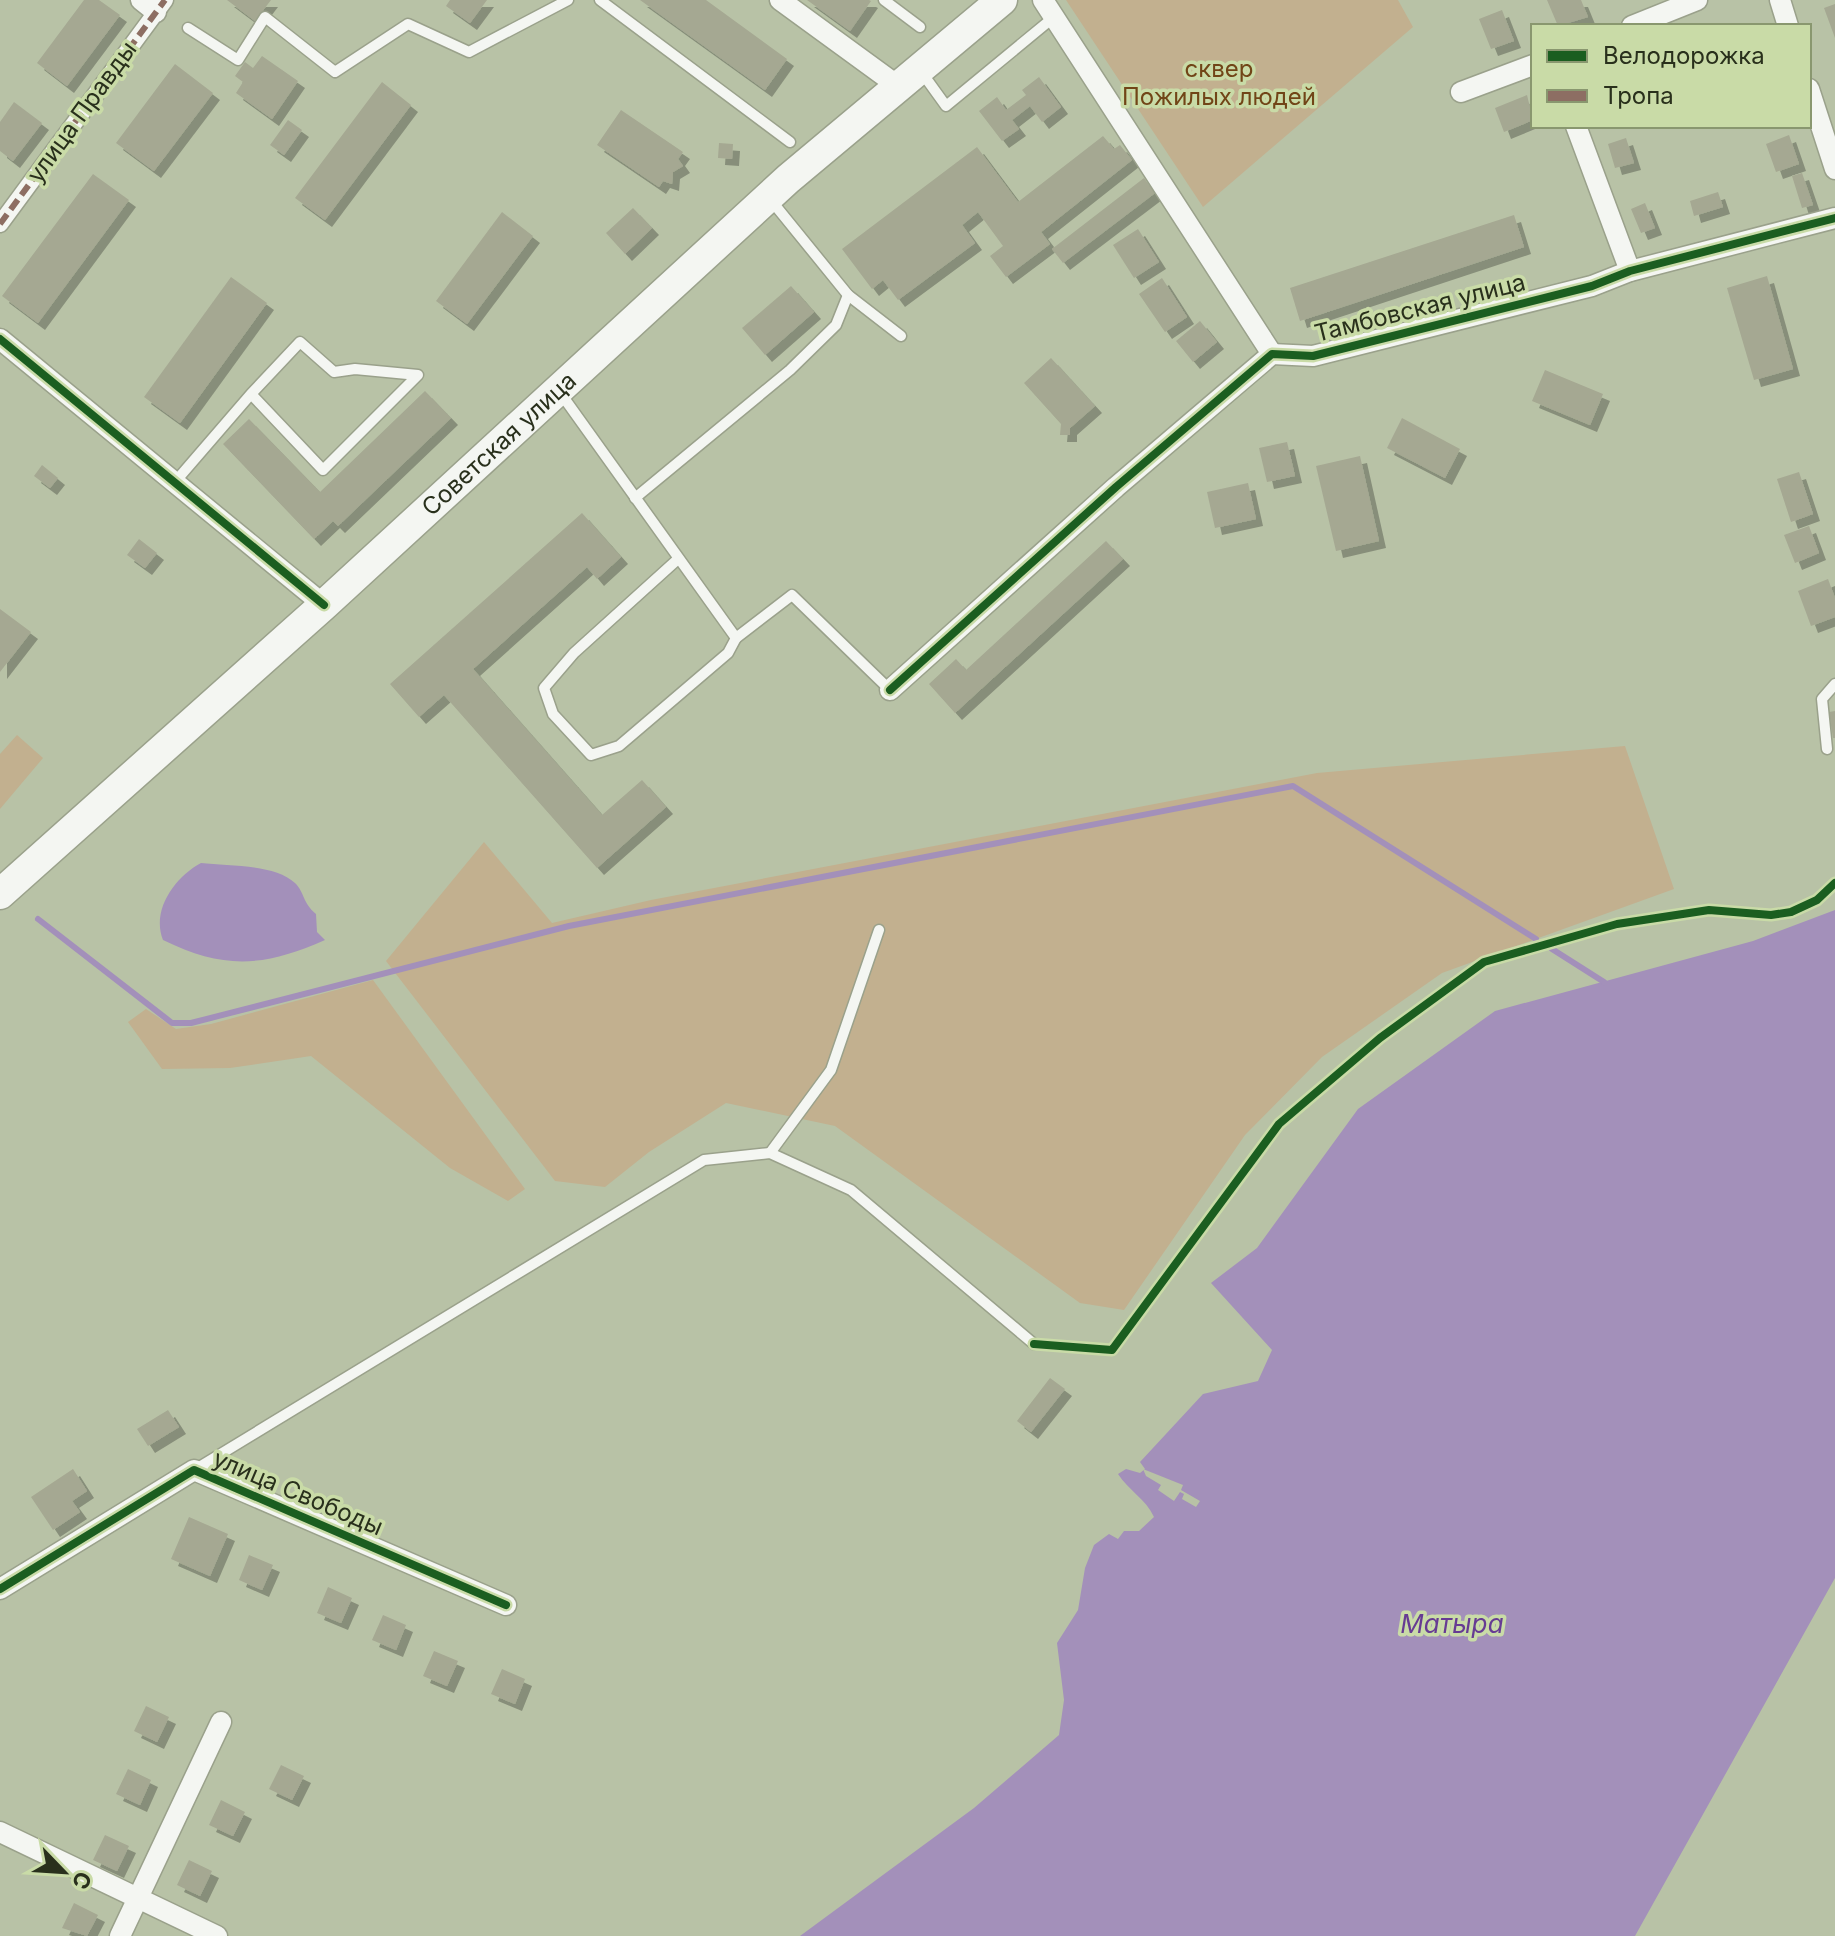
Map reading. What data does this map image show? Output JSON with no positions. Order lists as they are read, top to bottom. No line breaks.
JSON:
{"streets":{"main road":["Советская улица"],"street":["улица Правды","Тамбовская улица","улица Свободы"]},"water":["Матыра"],"parks":["сквер Пожилых людей"],"legend":["Велодорожка","Тропа"],"north":"bottom right"}
